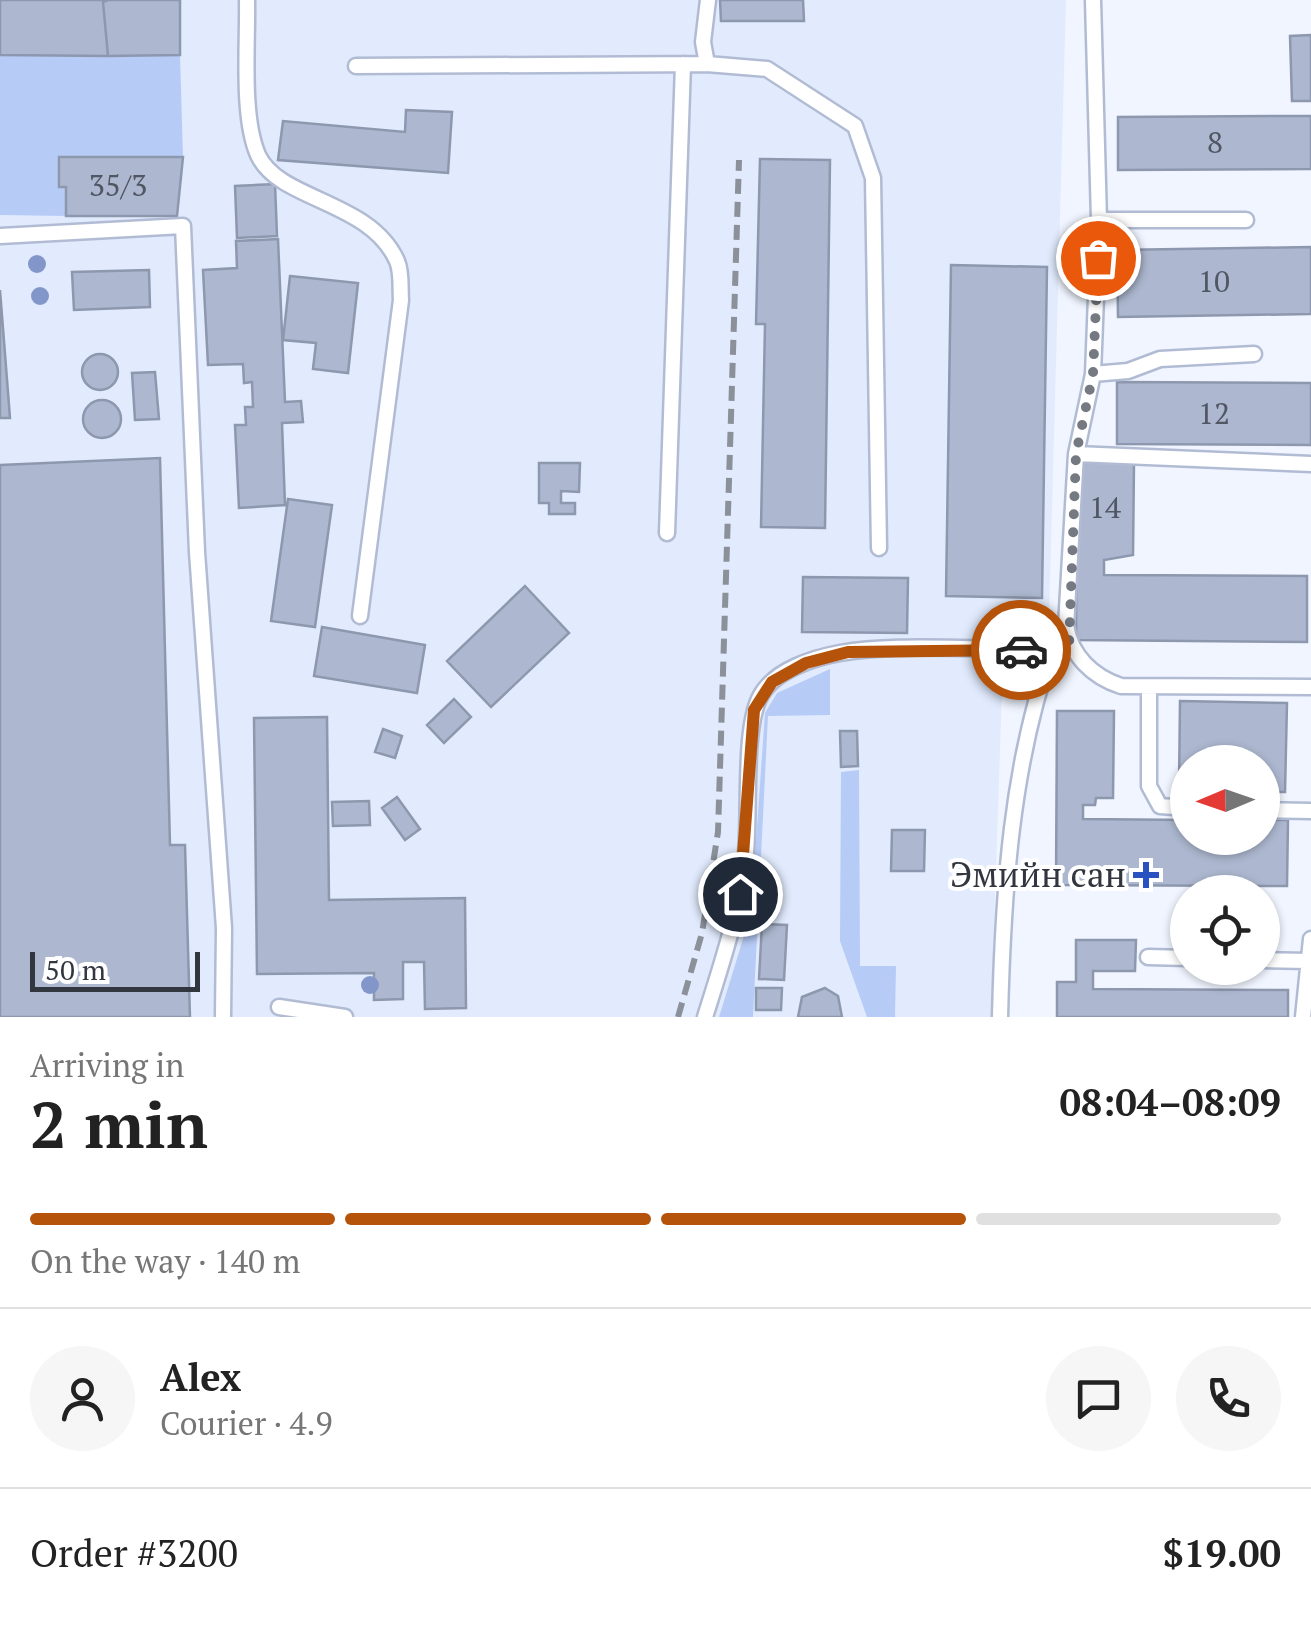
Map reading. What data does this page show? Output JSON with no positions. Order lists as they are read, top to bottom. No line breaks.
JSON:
{"places":{"health":["Эмийн сан"]},"house_numbers":["8","35/3","10","12","14"],"scale_bar":"50 m","north":"left","page":{"scale":"50 m","heading":["2 min","Arriving in","08:04–08:09"],"panel":["Alex","Courier · 4.9","Order #3200","$19.00"],"bar":"On the way · 140 m"}}
